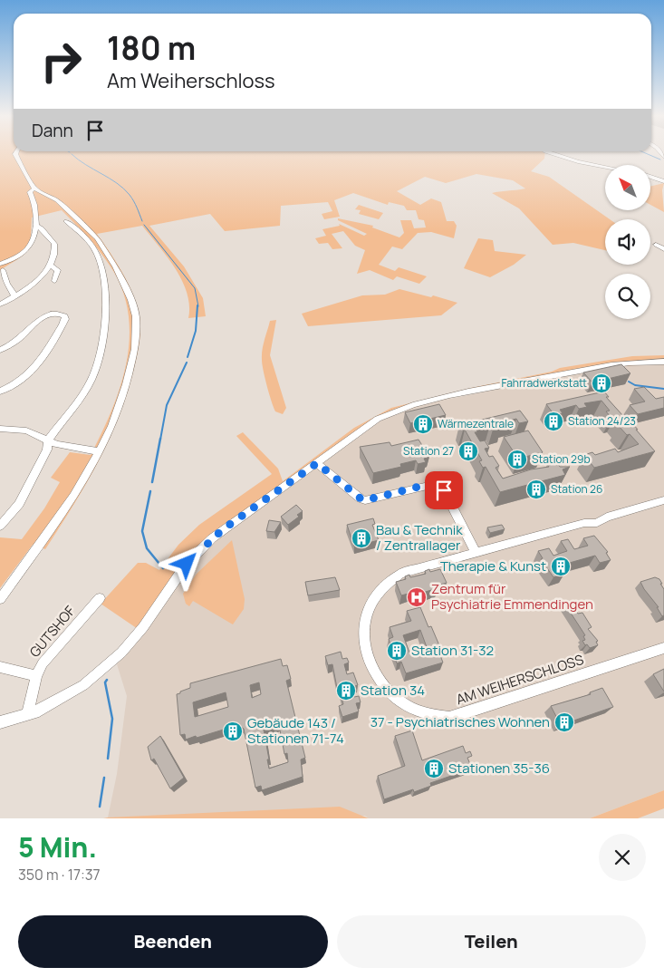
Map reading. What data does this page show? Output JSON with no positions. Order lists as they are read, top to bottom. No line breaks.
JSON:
{"streets":{"street":["GUTSHOF","AM WEIHERSCHLOSS"]},"places":{"building":["Fahrradwerkstatt","Station 24/23","Wärmezentrale","Station 27","Station 29b","Station 26","Bau & Technik / Zentrallager","Therapie & Kunst","Station 31-32","Station 34","37 - Psychiatrisches Wohnen","Gebäude 143 / Stationen 71-74","Stationen 35-36"],"hospital":["Zentrum für Psychiatrie Emmendingen"]},"north":"top left","page":{"turn":["180 m","Am Weiherschloss"],"then":"Dann","heading":["5 Min.","350 m · 17:37"],"buttons":["Beenden","Teilen"]}}
